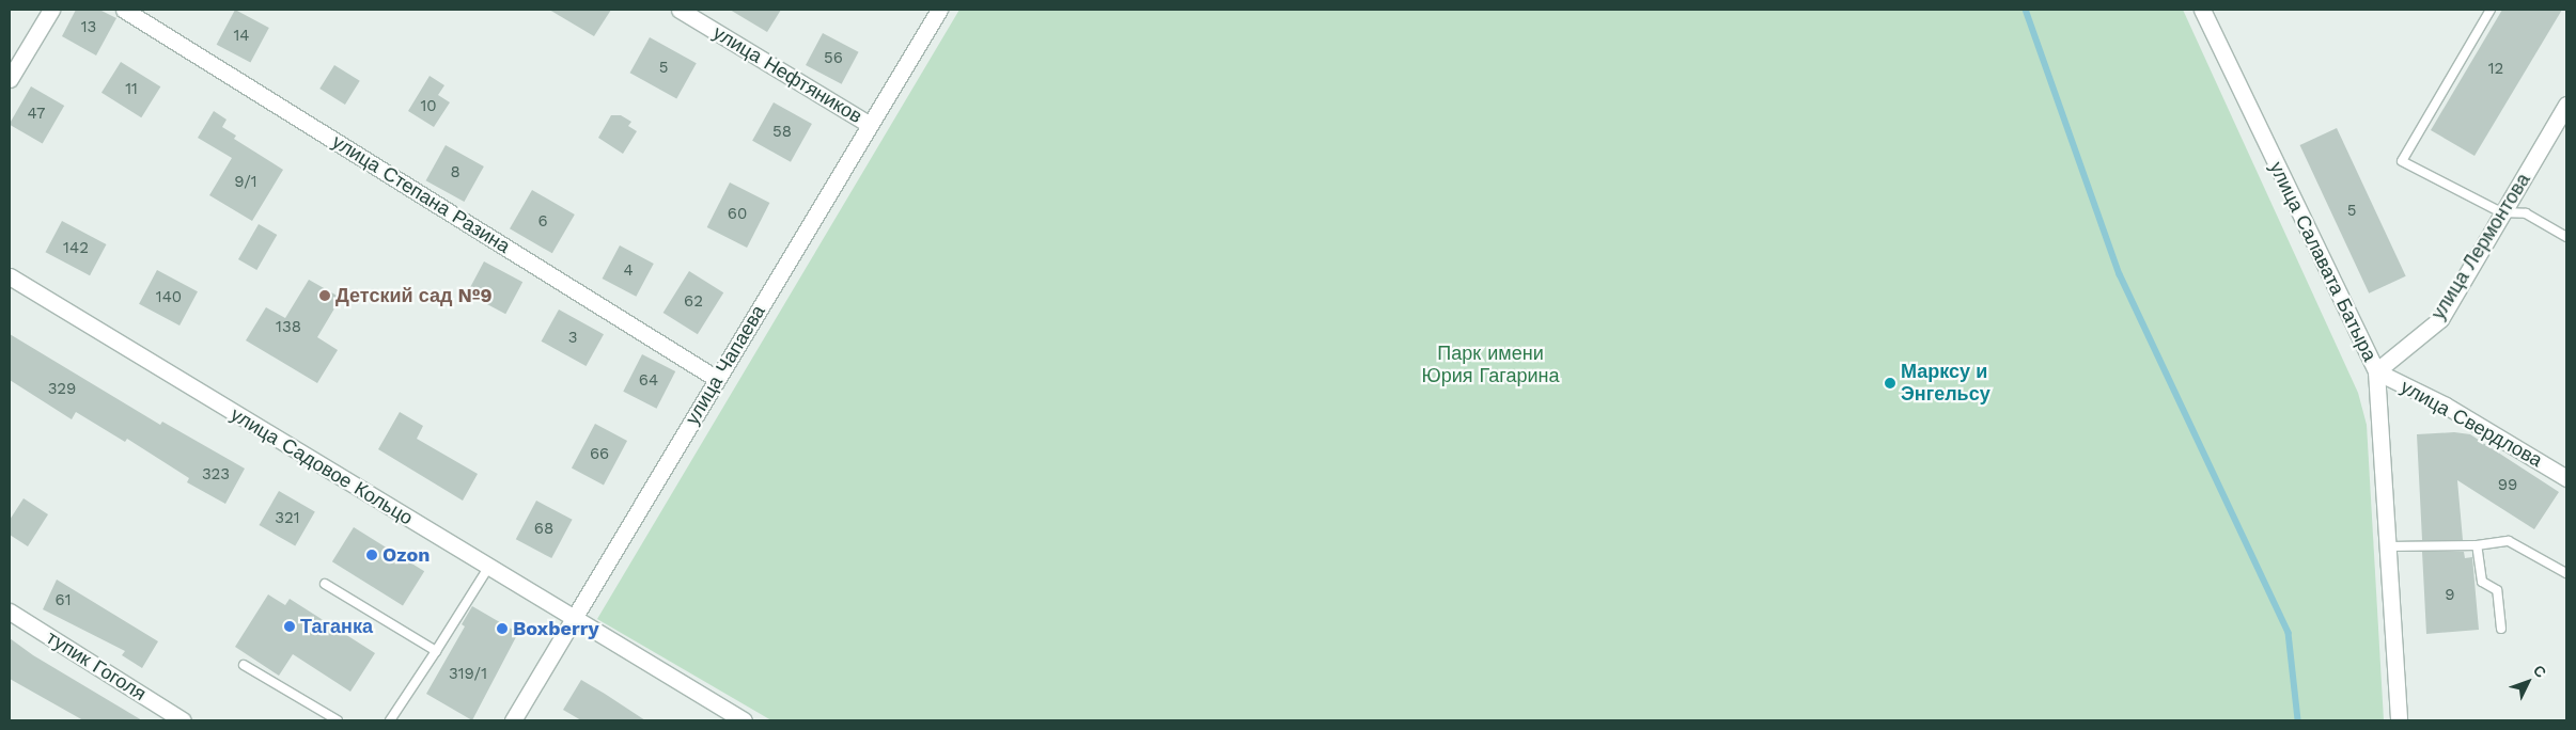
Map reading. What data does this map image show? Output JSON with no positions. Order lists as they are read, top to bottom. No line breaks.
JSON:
{"streets":{"street":["улица Нефтяников","улица Степана Разина","улица Лермонтова","улица Салавата Батыра","улица Чапаева","улица Свердлова","улица Садовое Кольцо","тупик Гоголя"]},"crossings":[["улица Нефтяников","улица Чапаева"],["улица Степана Разина","улица Чапаева"],["улица Лермонтова","улица Салавата Батыра"],["улица Лермонтова","улица Свердлова"],["улица Салавата Батыра","улица Свердлова"],["улица Чапаева","улица Садовое Кольцо"]],"parks":["Парк имени Юрия Гагарина"],"places":["Детский сад №9","Марксу и Энгельсу","Ozon","Таганка","Boxberry"],"house_numbers":["13","14","56","5","12","11","10","47","58","8","9/1","5","60","6","142","4","140","62","138","3","64","329","66","323","99","321","68","9","61","319/1"],"north":"top right"}
